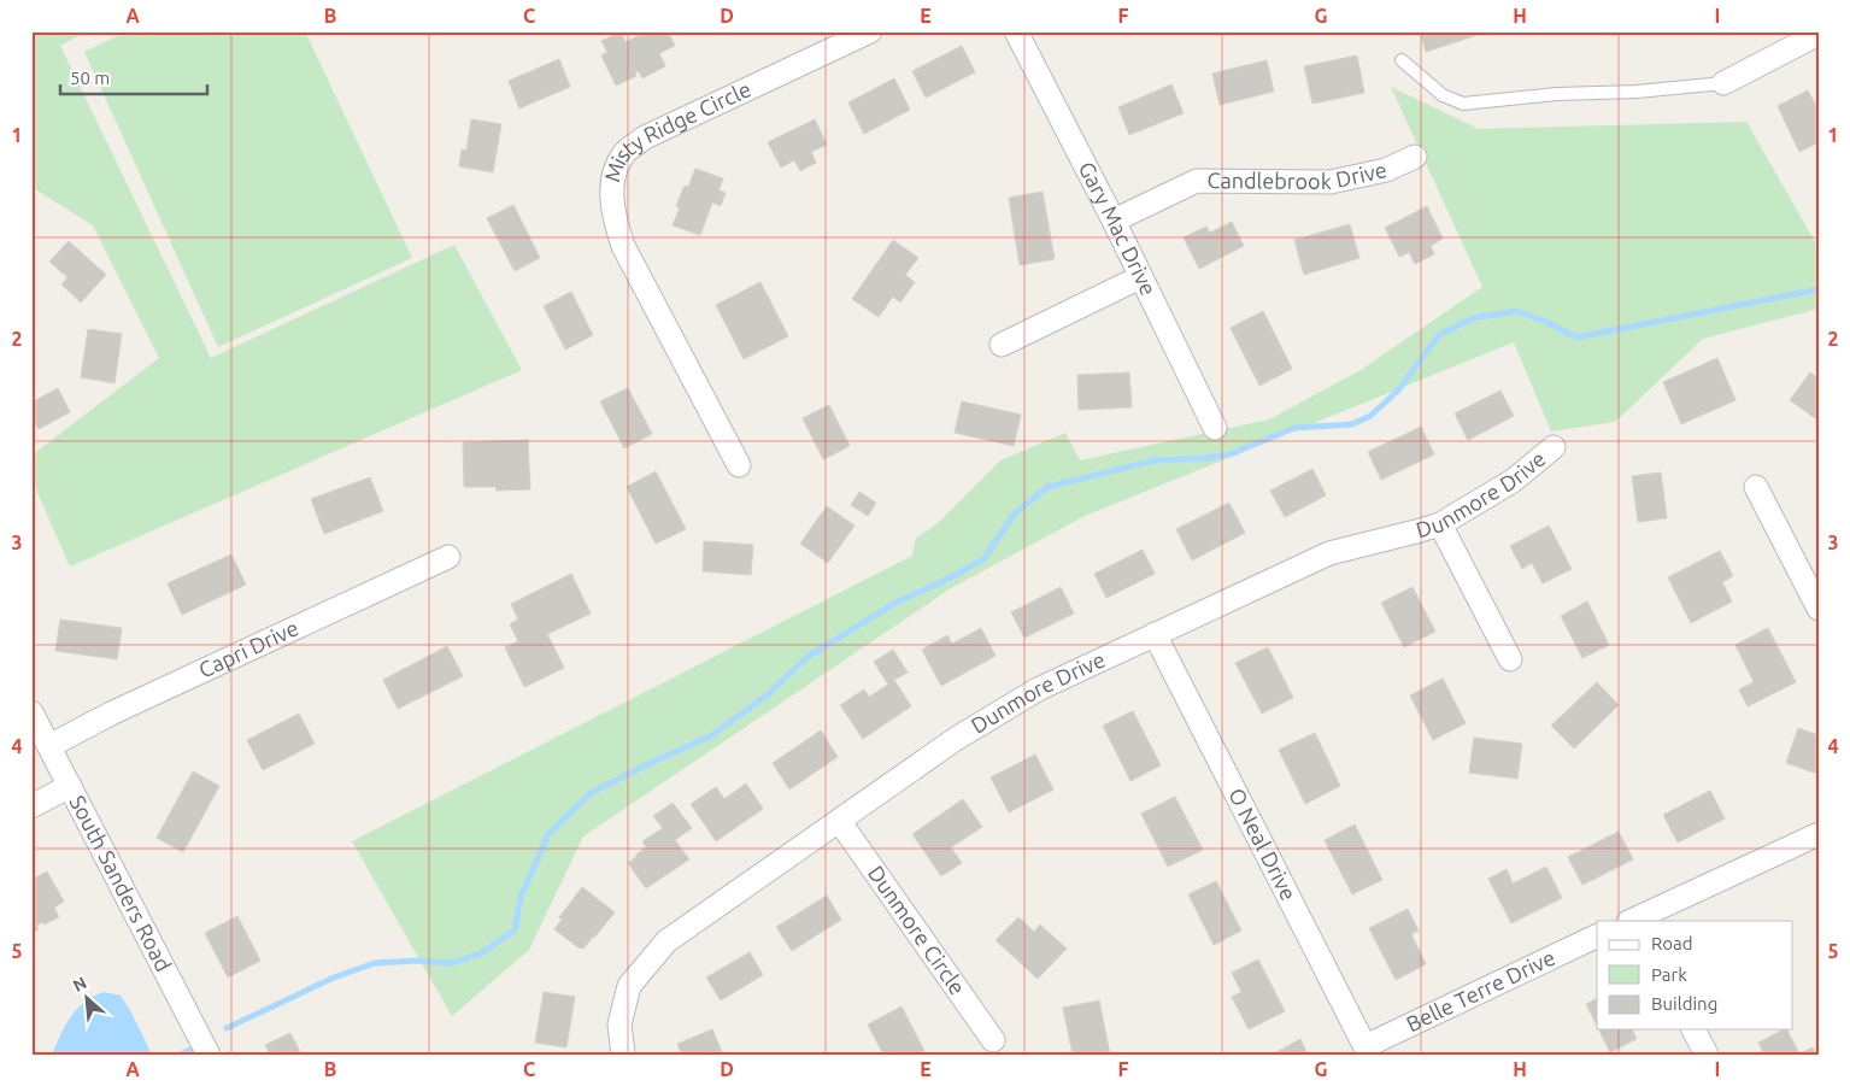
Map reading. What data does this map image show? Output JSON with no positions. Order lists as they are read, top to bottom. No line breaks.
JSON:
{"streets":{"street":["Misty Ridge Circle","Candlebrook Drive","Gary Mac Drive","Dunmore Drive","Capri Drive","O Neal Drive","South Sanders Road","Dunmore Circle","Belle Terre Drive"]},"crossings":[["Candlebrook Drive","Gary Mac Drive"],["Dunmore Drive","O Neal Drive"],["Dunmore Drive","Dunmore Circle"],["Capri Drive","South Sanders Road"],["O Neal Drive","Belle Terre Drive"]],"legend":["Road","Park","Building"],"scale_bar":"50 m","north":"top left","grid":{"columns":["A","B","C","D","E","F","G","H","I"],"rows":["1","2","3","4","5"]}}
